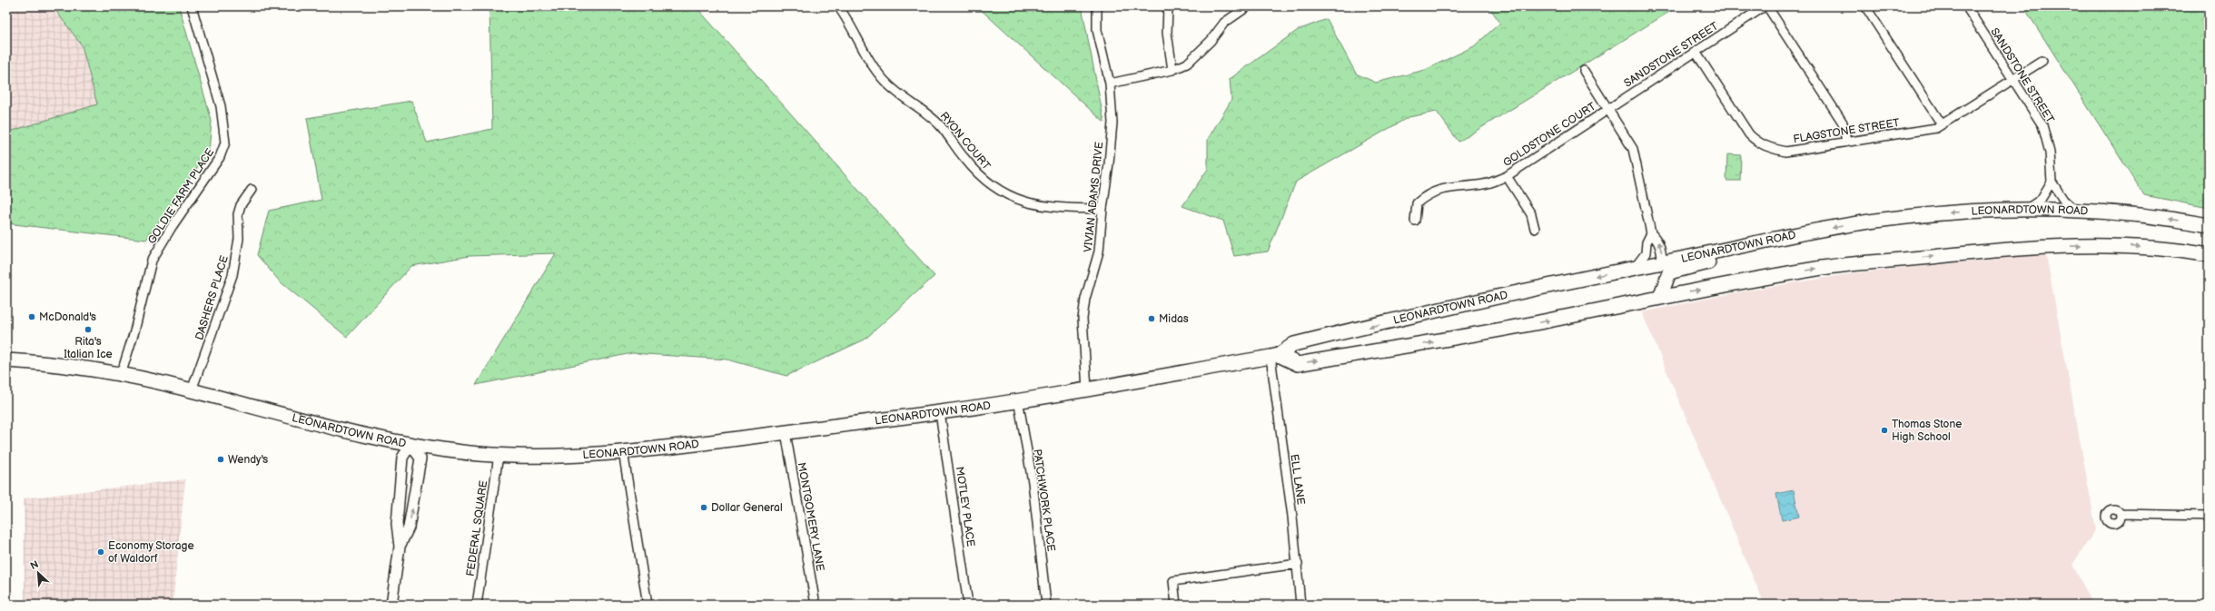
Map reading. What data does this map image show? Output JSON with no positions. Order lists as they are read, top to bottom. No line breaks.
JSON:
{"streets":{"highway":["LEONARDTOWN ROAD"],"street":["SANDSTONE STREET","FLAGSTONE STREET","GOLDSTONE COURT","RYON COURT","GOLDIE FARM PLACE","VIVIAN ADAMS DRIVE","DASHERS PLACE","ELL LANE","PATCHWORK PLACE","MOTLEY PLACE","MONTGOMERY LANE","FEDERAL SQUARE"]},"crossings":[["SANDSTONE STREET","FLAGSTONE STREET"],["SANDSTONE STREET","GOLDSTONE COURT"],["SANDSTONE STREET","LEONARDTOWN ROAD"],["RYON COURT","VIVIAN ADAMS DRIVE"],["GOLDIE FARM PLACE","LEONARDTOWN ROAD"],["VIVIAN ADAMS DRIVE","LEONARDTOWN ROAD"],["LEONARDTOWN ROAD","DASHERS PLACE"],["LEONARDTOWN ROAD","ELL LANE"],["LEONARDTOWN ROAD","PATCHWORK PLACE"],["LEONARDTOWN ROAD","MOTLEY PLACE"],["LEONARDTOWN ROAD","MONTGOMERY LANE"],["LEONARDTOWN ROAD","FEDERAL SQUARE"]],"places":["McDonald's","Midas","Rita's Italian Ice","Thomas Stone High School","Wendy's","Dollar General","Economy Storage of Waldorf"],"north":"top left"}
